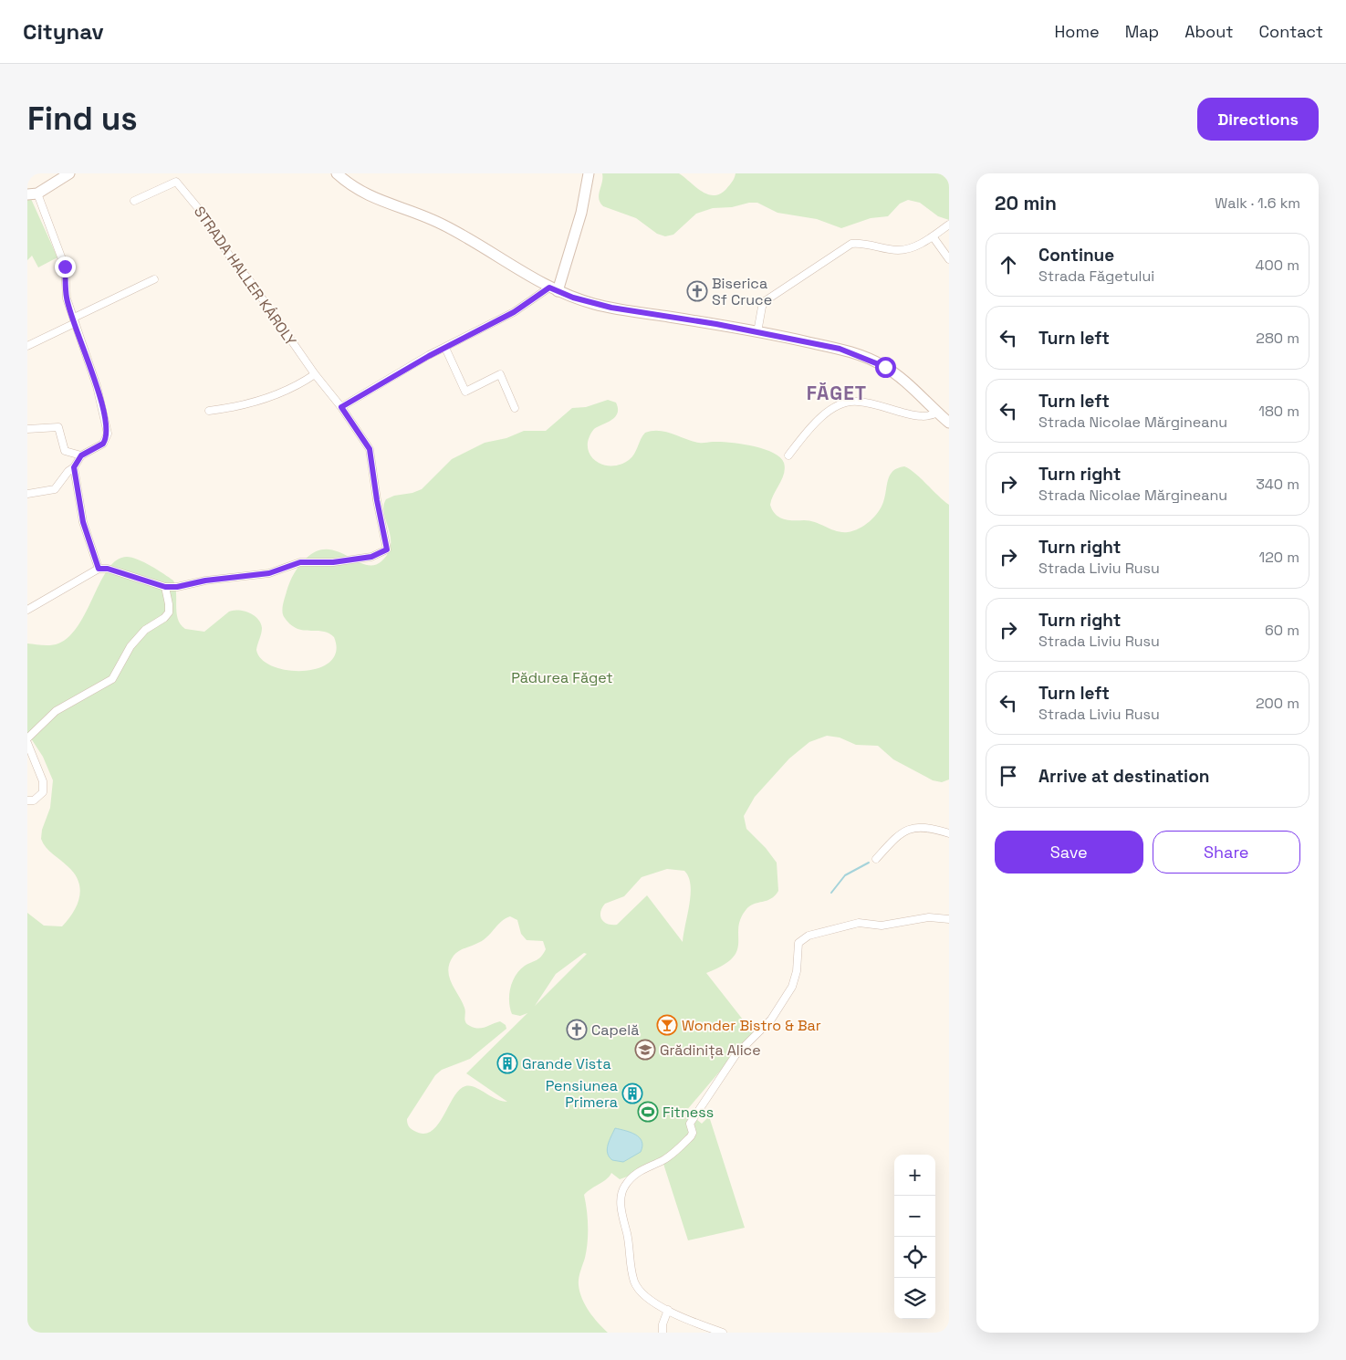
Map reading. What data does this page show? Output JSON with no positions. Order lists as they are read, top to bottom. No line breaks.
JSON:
{"streets":{"street":["STRADA HALLER KÁROLY"]},"districts":["FĂGET"],"parks":["Pădurea Făget"],"places":{"church":["Biserica Sf Cruce","Capelă"],"bar":["Wonder Bistro & Bar"],"school or university":["Grădinița Alice"],"building":["Grande Vista","Pensiunea Primera"],"sports":["Fitness"]},"page":{"header":"Citynav","nav":["Home","Map","About","Contact"],"buttons":["Directions",["Save","Share"]],"title":"Find us","heading":["20 min","Walk · 1.6 km"],"list":[["Continue","Strada Făgetului","400 m"],["Turn left","280 m"],["Turn left","Strada Nicolae Mărgineanu","180 m"],["Turn right","Strada Nicolae Mărgineanu","340 m"],["Turn right","Strada Liviu Rusu","120 m"],["Turn right","Strada Liviu Rusu","60 m"],["Turn left","Strada Liviu Rusu","200 m"],"Arrive at destination"],"map_buttons":["+","−"]}}
